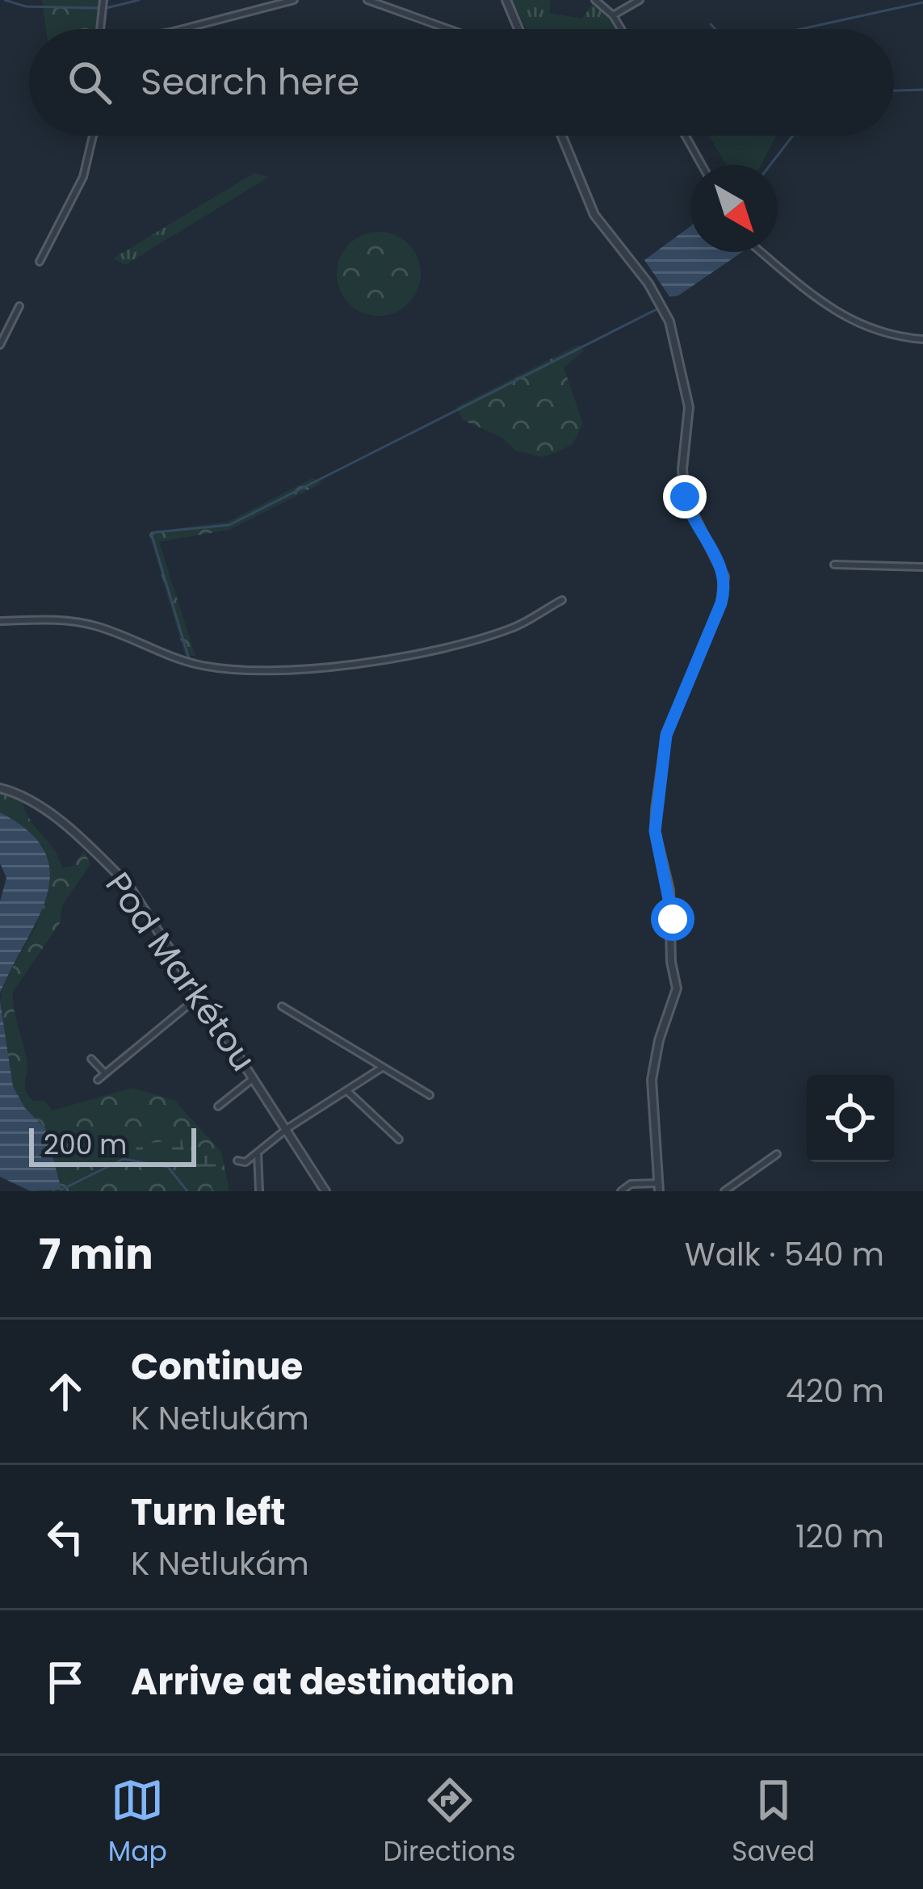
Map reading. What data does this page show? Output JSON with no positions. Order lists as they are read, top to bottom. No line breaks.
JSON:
{"streets":{"street":["Pod Markétou"]},"scale_bar":"200 m","north":"bottom right","page":{"search":"Search here","scale":"200 m","heading":["7 min","Walk · 540 m"],"list":[["Continue","K Netlukám","420 m"],["Turn left","K Netlukám","120 m"],"Arrive at destination"],"nav":["Map","Directions","Saved"]}}
